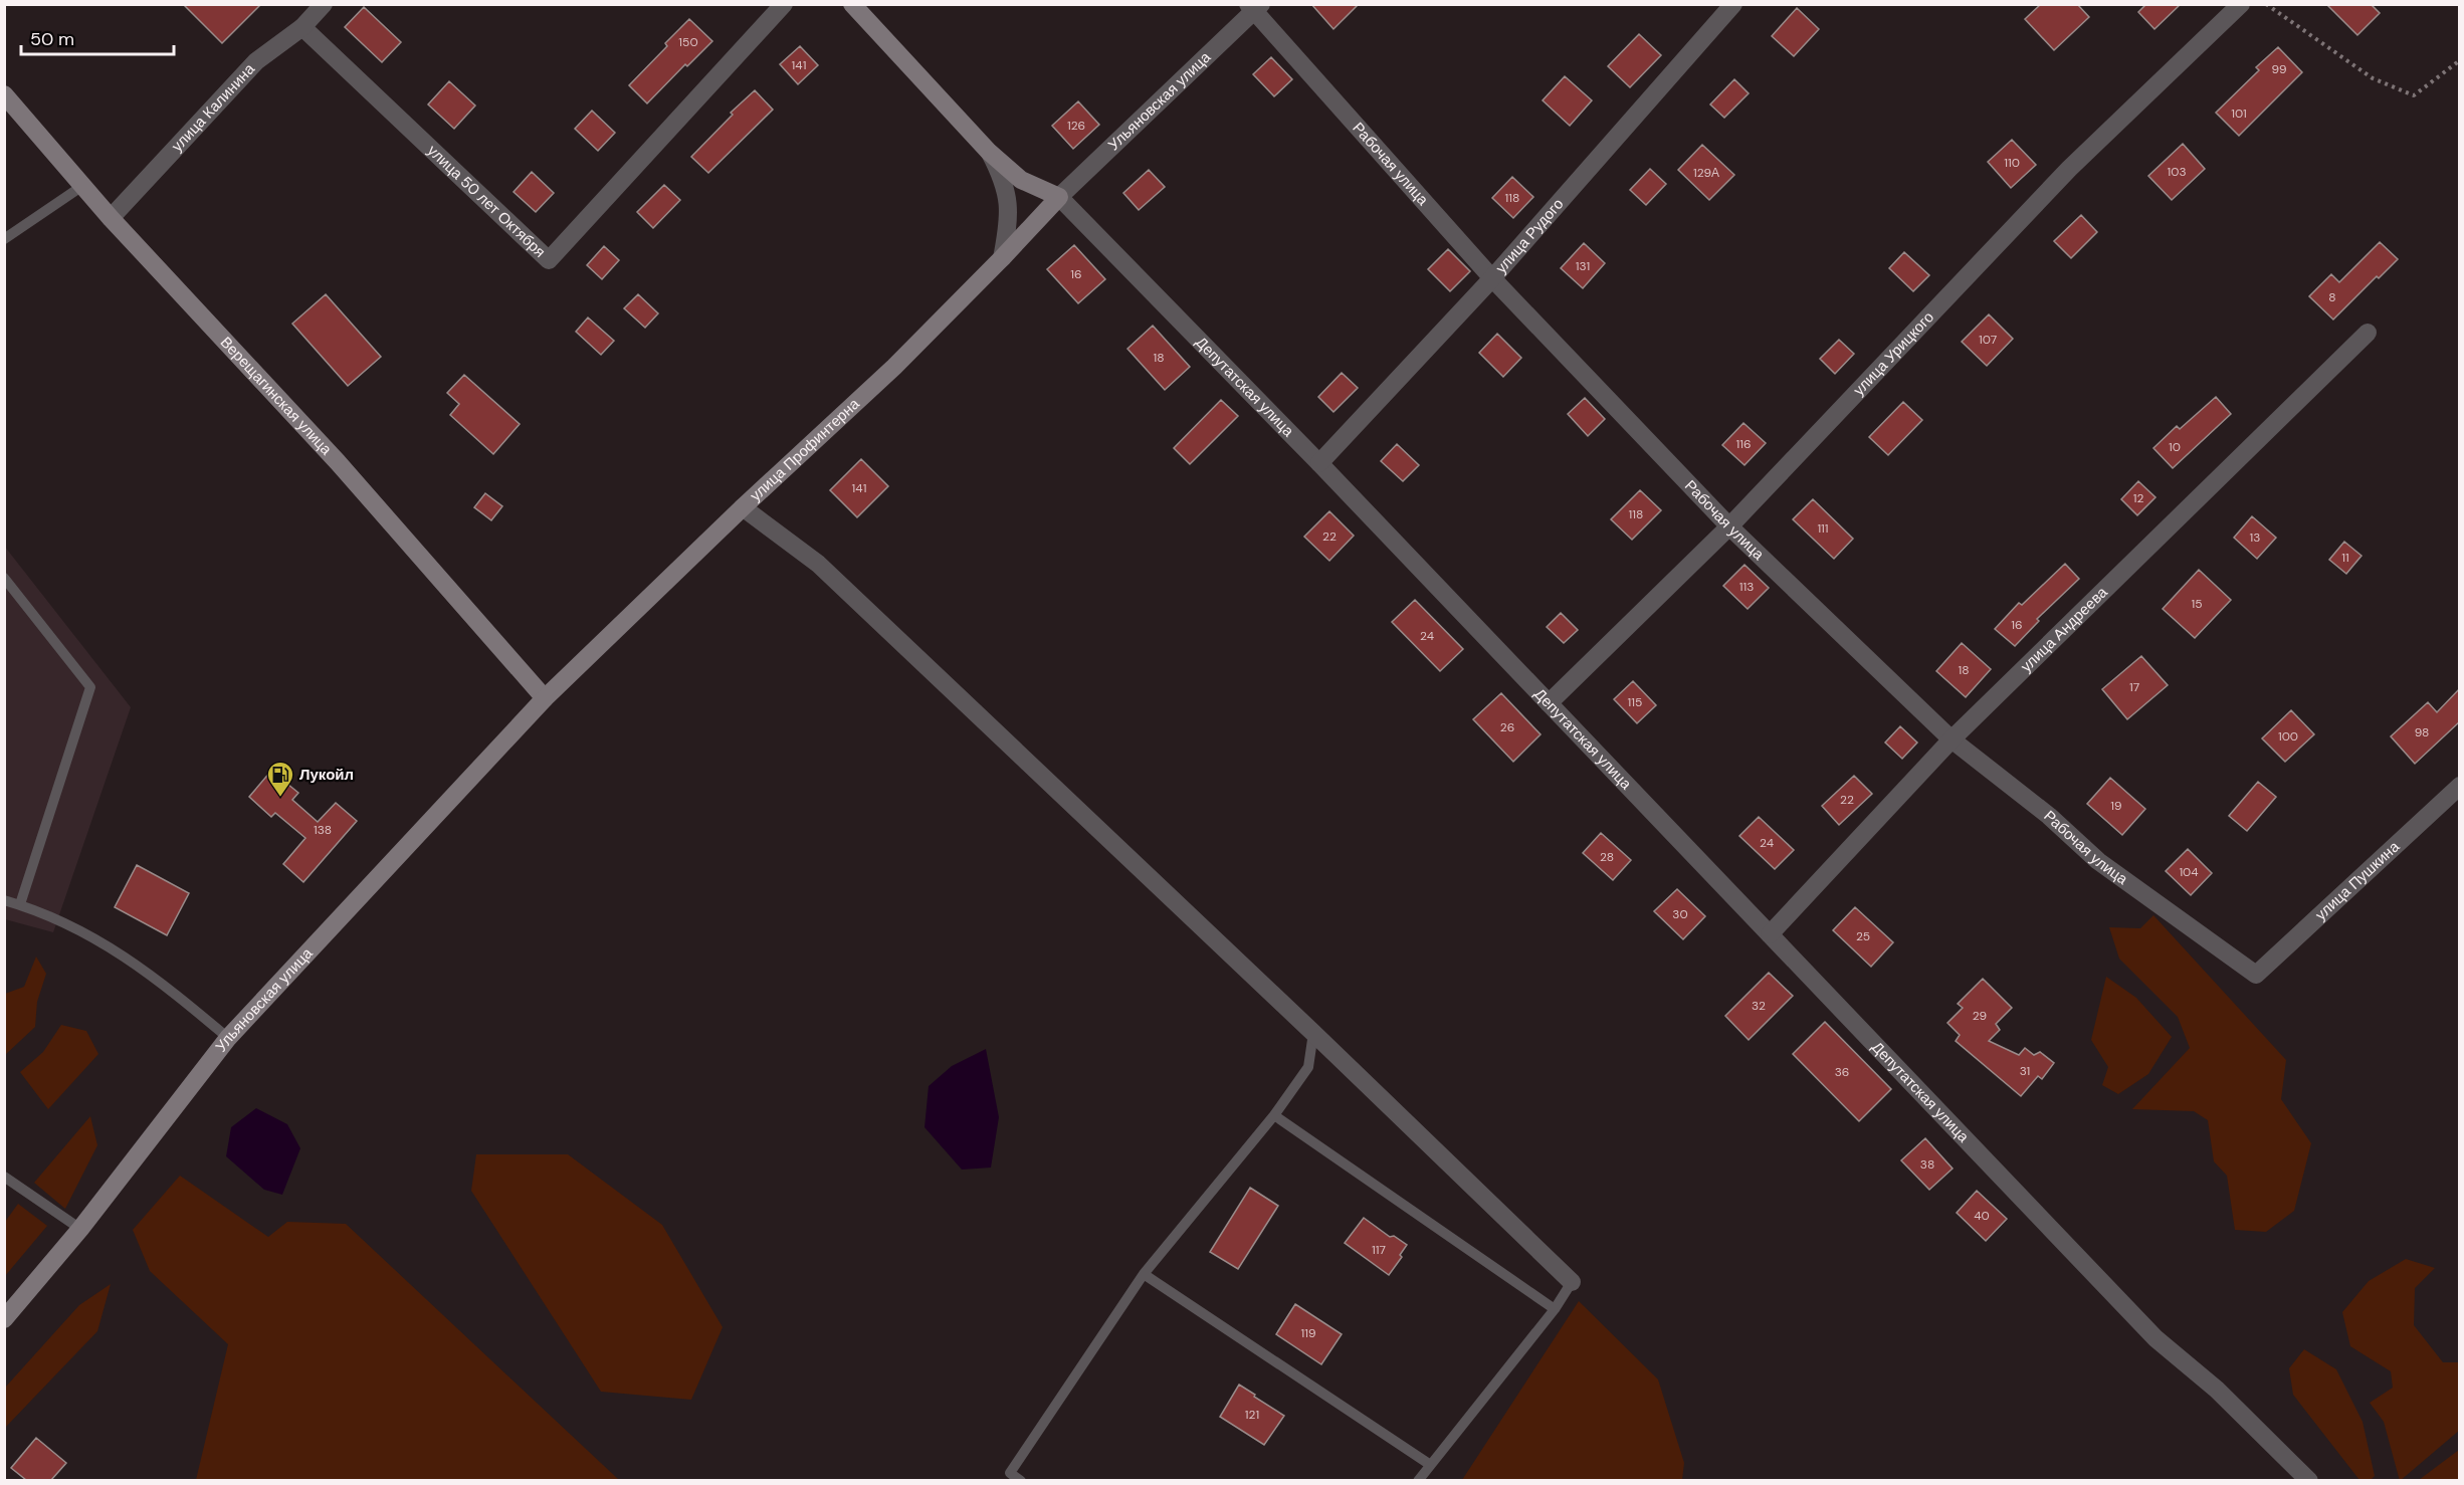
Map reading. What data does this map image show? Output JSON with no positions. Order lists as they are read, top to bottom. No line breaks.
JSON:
{"streets":{"main road":["Ульяновская улица","Депутатская улица","Верещагинская улица","улица Профинтерна"],"street":["улица Калинина","Рабочая улица","улица 50 лет Октября","улица Рудого","улица Урицкого","улица Андреева","улица Пушкина"]},"crossings":[["Ульяновская улица","Рабочая улица"],["Ульяновская улица","Депутатская улица"],["Ульяновская улица","Верещагинская улица"],["Ульяновская улица","улица Профинтерна"],["улица Калинина","улица 50 лет Октября"],["улица Калинина","Верещагинская улица"],["Рабочая улица","улица Рудого"],["Рабочая улица","улица Урицкого"],["Рабочая улица","улица Андреева"],["Рабочая улица","улица Пушкина"],["улица Рудого","Депутатская улица"],["улица Урицкого","Депутатская улица"],["Депутатская улица","улица Профинтерна"],["Депутатская улица","улица Андреева"],["Верещагинская улица","улица Профинтерна"]],"places":{"fuel station":["Лукойл"]},"house_numbers":["150","141","99","101","126","110","103","129А","118","131","16","8","107","18","116","10","141","12","118","111","22","13","11","113","15","16","24","18","17","115","26","98","100","22","19","138","24","28","104","30","25","32","29","31","36","38","40","117","119","121"],"scale_bar":"50 m"}
